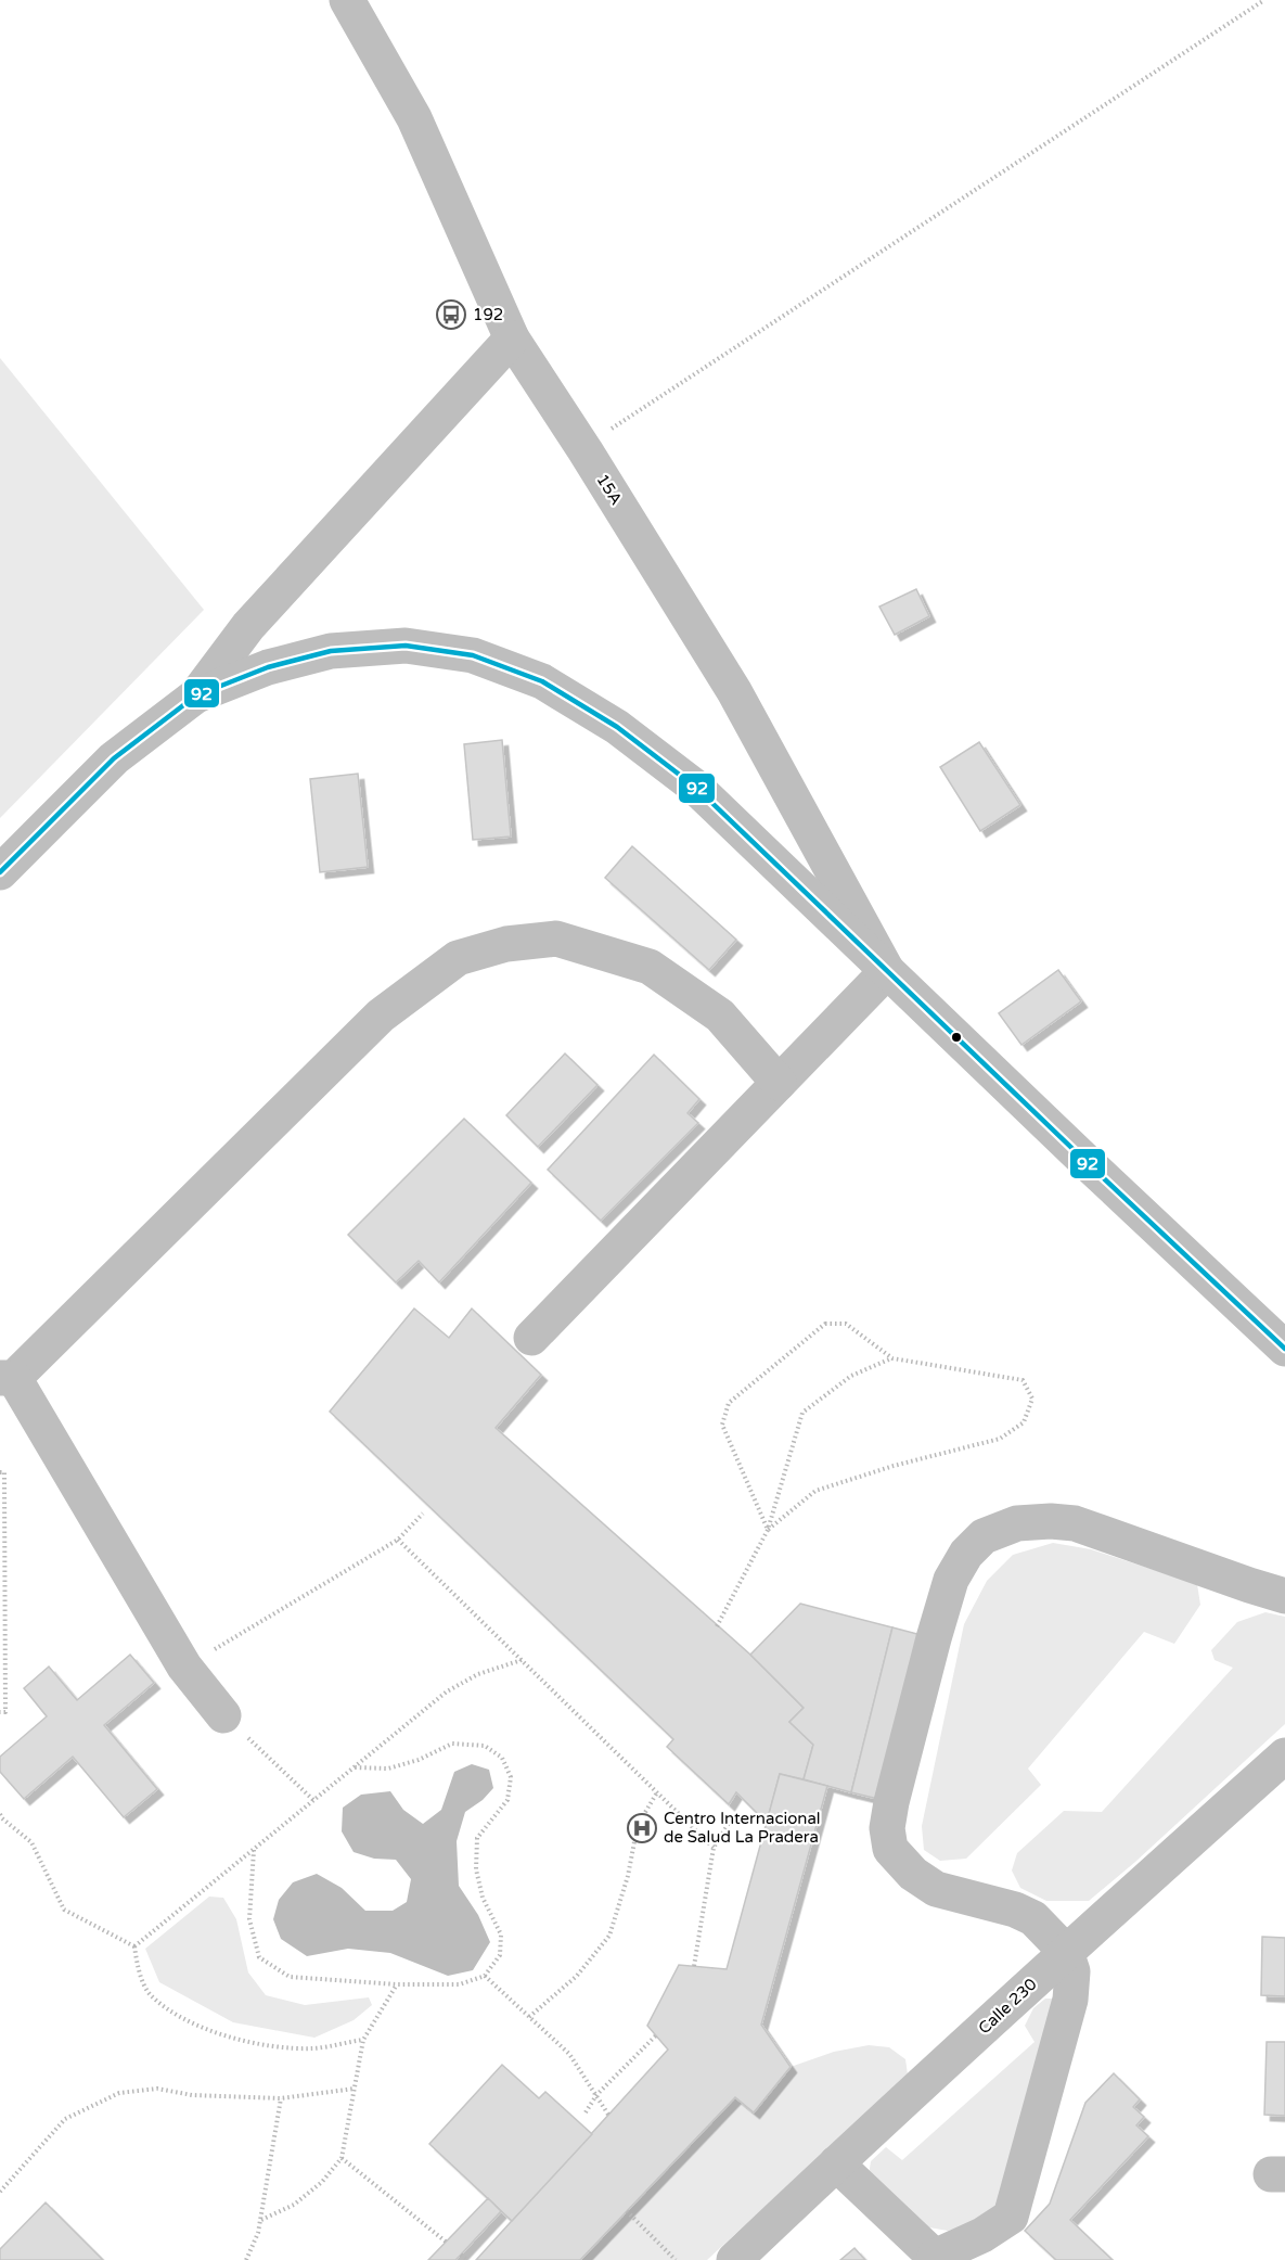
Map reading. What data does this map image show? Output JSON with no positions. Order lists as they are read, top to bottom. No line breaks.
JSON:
{"streets":{"street":["15A","Calle 230"]},"places":{"bus stop":["192"],"hospital":["Centro Internacional de Salud La Pradera"]},"lines":["transit line 92"]}
